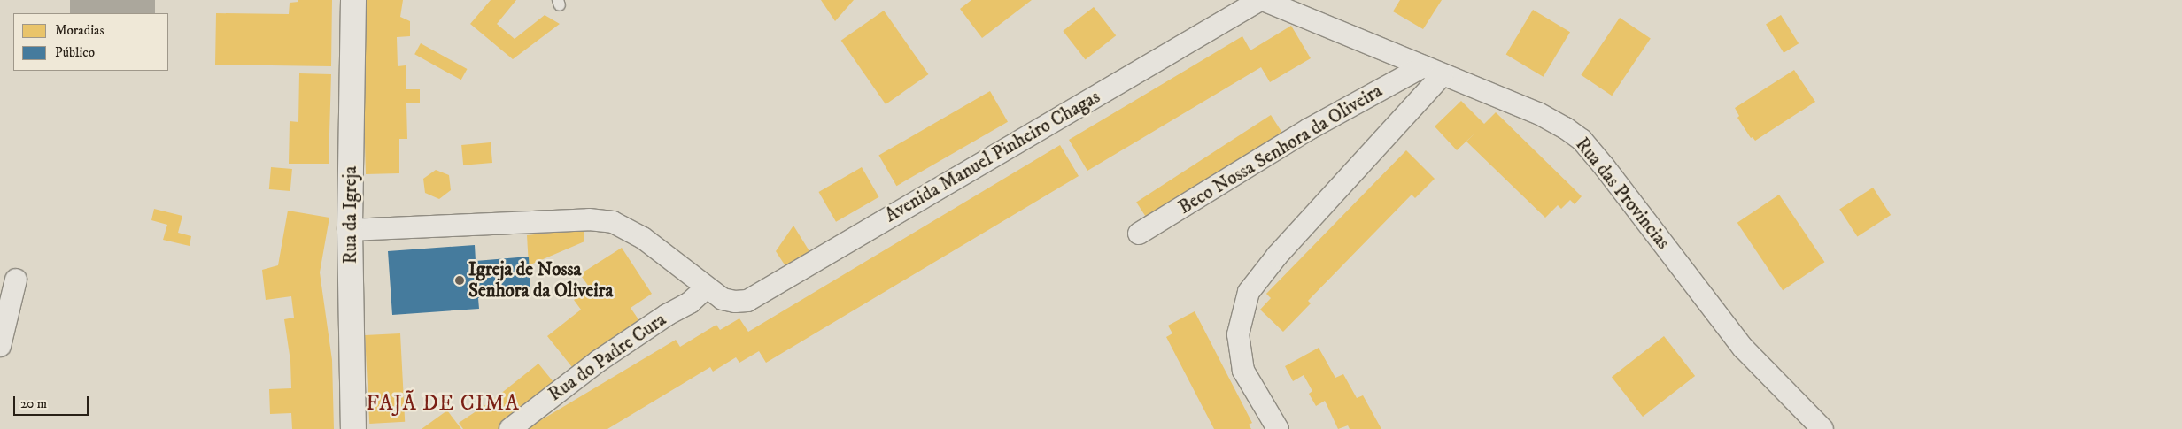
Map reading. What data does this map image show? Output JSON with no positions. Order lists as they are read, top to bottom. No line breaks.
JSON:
{"streets":{"street":["Beco Nossa Senhora da Oliveira","Avenida Manuel Pinheiro Chagas","Rua das Provincias","Rua da Igreja","Rua do Padre Cura"]},"crossings":[["Beco Nossa Senhora da Oliveira","Rua das Provincias"],["Avenida Manuel Pinheiro Chagas","Rua das Provincias"],["Avenida Manuel Pinheiro Chagas","Rua do Padre Cura"]],"districts":["FAJÃ DE CIMA"],"places":["Igreja de Nossa Senhora da Oliveira"],"legend":["Moradias","Público"],"scale_bar":"20 m"}
